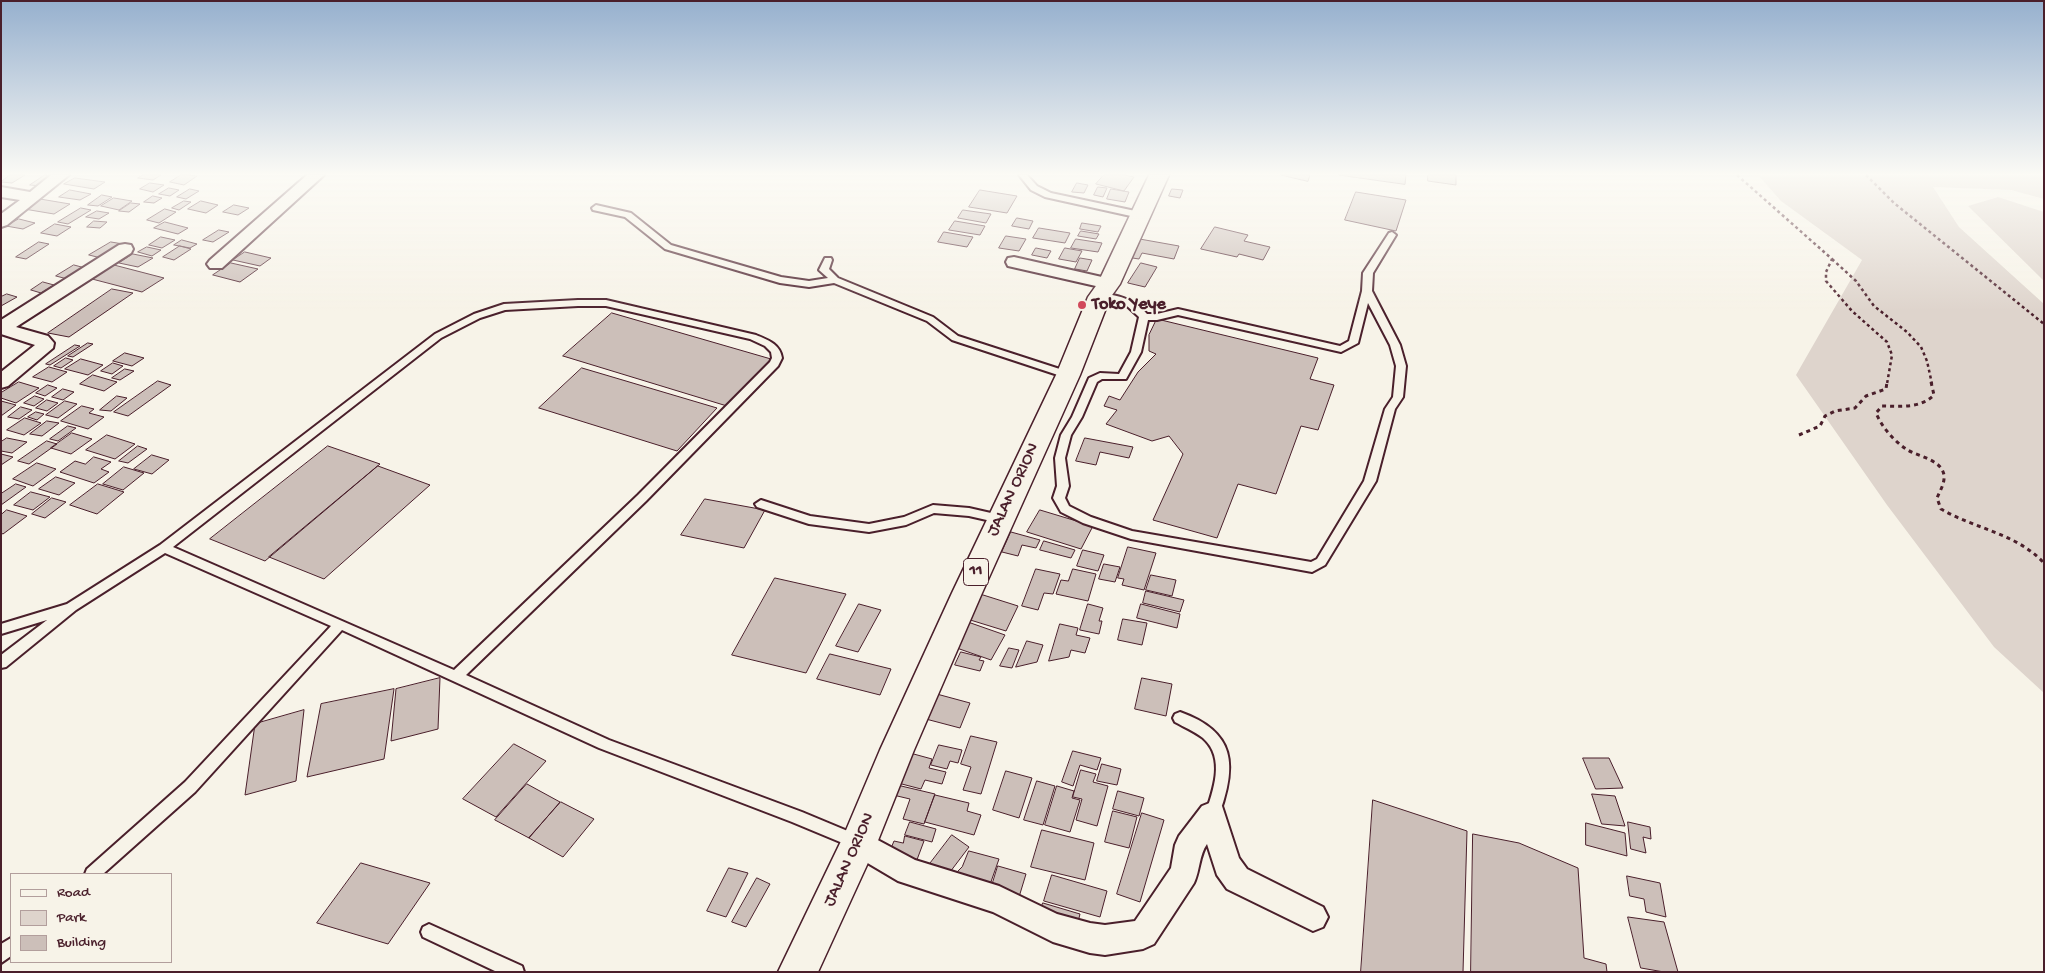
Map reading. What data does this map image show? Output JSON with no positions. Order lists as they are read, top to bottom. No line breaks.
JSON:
{"streets":{"highway":["JALAN ORION","11"]},"places":["Toko Yeye"],"legend":["Road","Park","Building"]}
